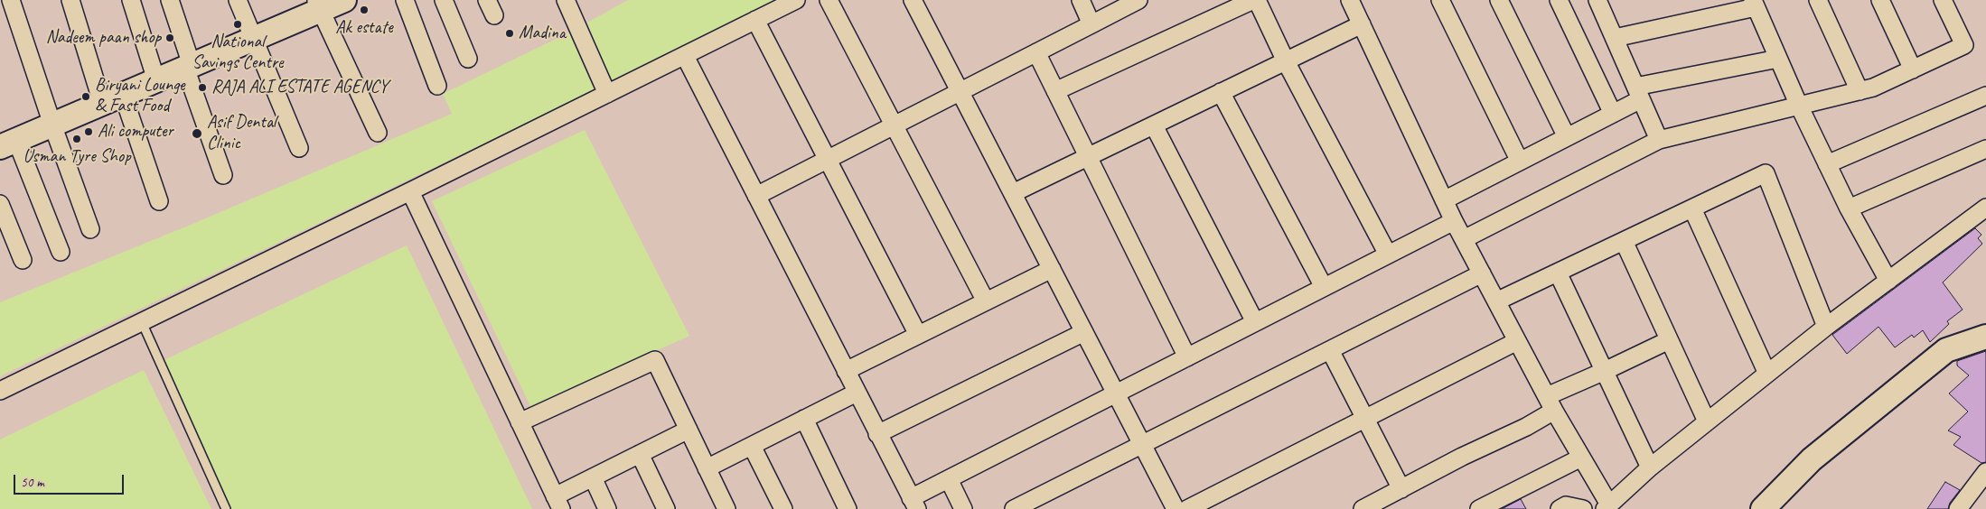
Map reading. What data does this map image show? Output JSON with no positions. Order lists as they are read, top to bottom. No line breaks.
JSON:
{"places":["Ak estate","National Savings Centre","Madina","Nadeem paan shop","RAJA ALI ESTATE AGENCY","Biryani Lounge & Fast Food","Ali computer","Asif Dental Clinic","Usman Tyre Shop"],"scale_bar":"50 m"}
